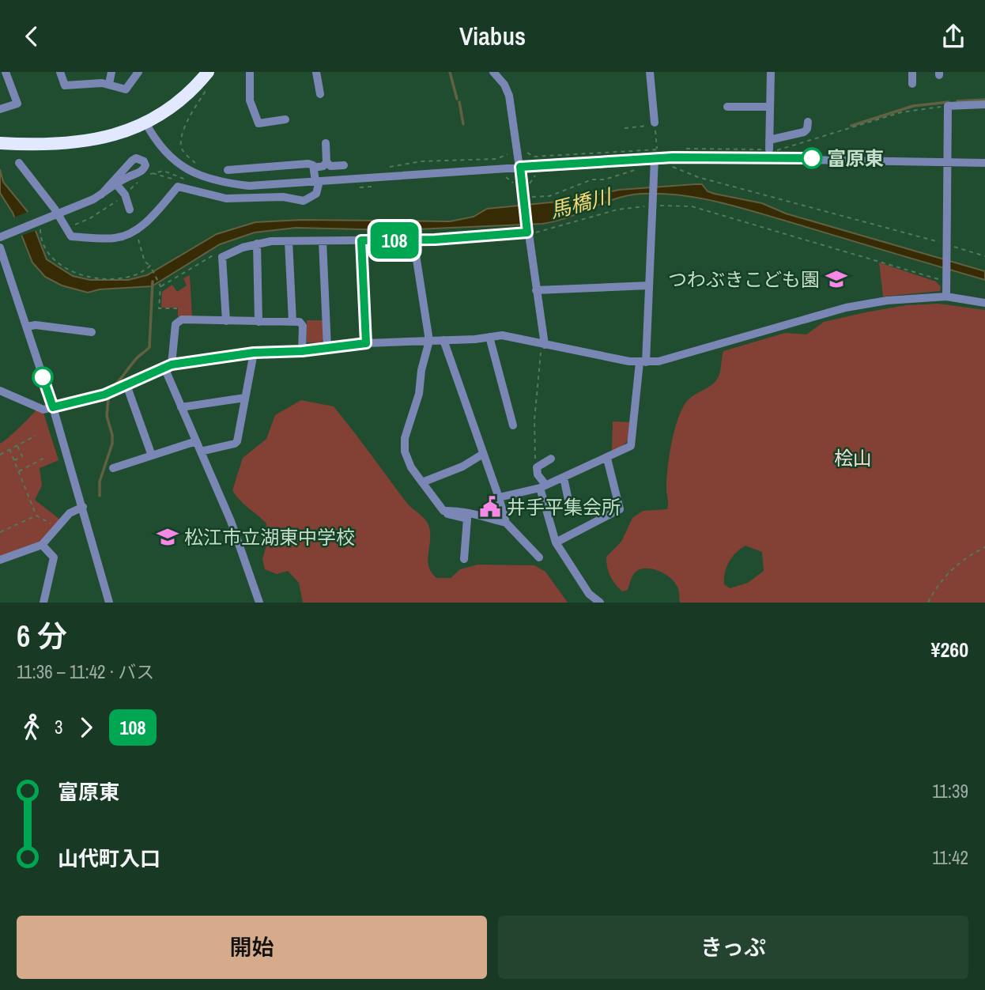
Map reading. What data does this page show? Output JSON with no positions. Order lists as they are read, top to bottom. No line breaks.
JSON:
{"water":["馬橋川"],"parks":["桧山"],"places":{"other":["富原東"],"school or university":["つわぶきこども園","松江市立湖東中学校"],"public building":["井手平集会所"]},"lines":["bus line 108"],"page":{"header":"Viabus","on_map":"108","heading":["6 分","11:36 – 11:42 · バス","¥260"],"legs":["3","108"],"list":[{"name":"富原東","value":"11:39"},{"name":"山代町入口","value":"11:42"}],"buttons":["開始","きっぷ"]}}
